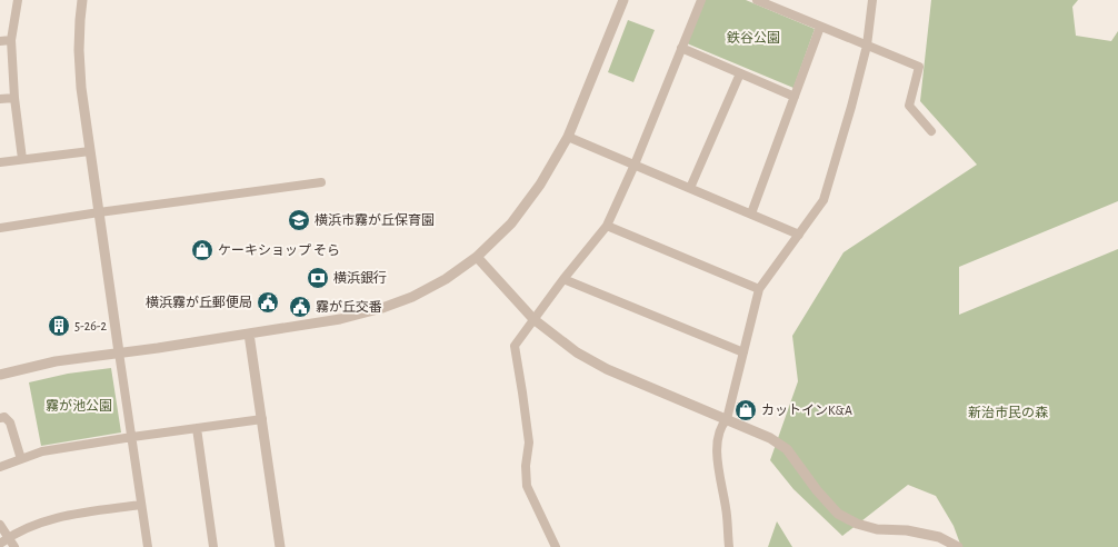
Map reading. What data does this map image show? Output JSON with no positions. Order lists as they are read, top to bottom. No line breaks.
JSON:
{"parks":["鉄谷公園","霧が池公園","新治市民の森"],"places":{"school or university":["横浜市霧が丘保育園"],"shop":["ケーキショップ そら","カットインK&A"],"bank":["横浜銀行"],"public building":["横浜霧が丘郵便局","霧が丘交番"],"building":["5-26-2"]}}
